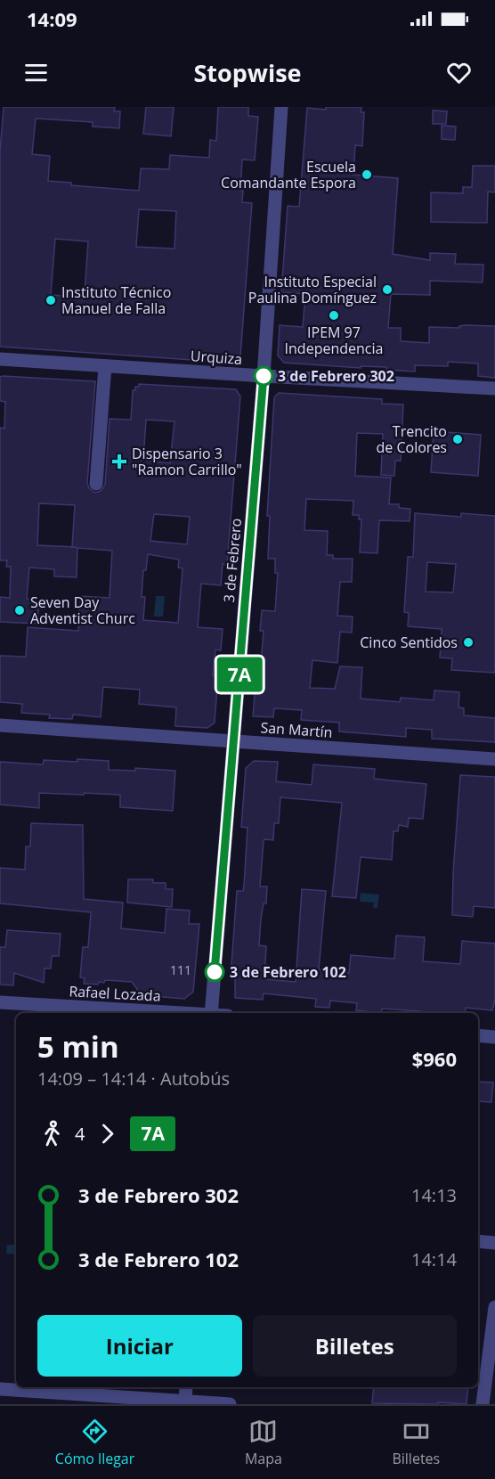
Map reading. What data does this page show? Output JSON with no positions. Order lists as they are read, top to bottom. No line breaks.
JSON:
{"streets":{"street":["Urquiza","3 de Febrero","San Martín","Rafael Lozada"]},"crossings":[["Urquiza","3 de Febrero"],["3 de Febrero","San Martín"]],"places":{"other":["Escuela Comandante Espora","Instituto Especial Paulina Domínguez","Instituto Técnico Manuel de Falla","IPEM 97 Independencia","3 de Febrero 302","Trencito de Colores","Seven Day Adventist Churc","Cinco Sentidos","3 de Febrero 102"],"health":["Dispensario 3 \"Ramon Carrillo\""]},"lines":["bus line 7A"],"house_numbers":["111"],"page":{"status":"14:09","header":"Stopwise","on_map":"7A","heading":["5 min","14:09 – 14:14 · Autobús","$960"],"legs":["4","7A"],"list":[{"name":"3 de Febrero 302","value":"14:13"},{"name":"3 de Febrero 102","value":"14:14"}],"buttons":["Iniciar","Billetes"],"tabs":["Cómo llegar","Mapa","Billetes"]}}
